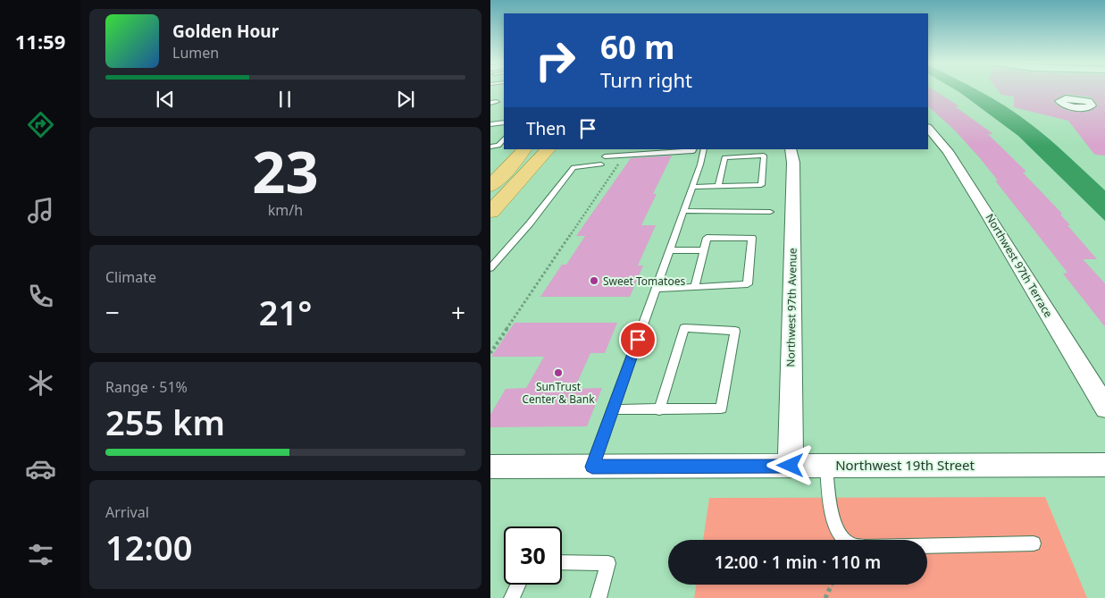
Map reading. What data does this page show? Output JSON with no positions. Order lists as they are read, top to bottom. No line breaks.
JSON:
{"streets":{"street":["Northwest 97th Terrace","Northwest 97th Avenue","Northwest 19th Street"]},"crossings":[["Northwest 97th Avenue","Northwest 19th Street"]],"places":["Sweet Tomatoes","SunTrust Center & Bank"],"page":{"tabs":"11:59","turn":["60 m","Turn right"],"song":["Golden Hour","Lumen"],"then":"Then","tile":[["23","km/h"],"Climate",["Range · 51%","255 km"],["Arrival","12:00"]],"heat":["−","21°","+"],"limit":"30","trip":"12:00 · 1 min · 110 m"}}
